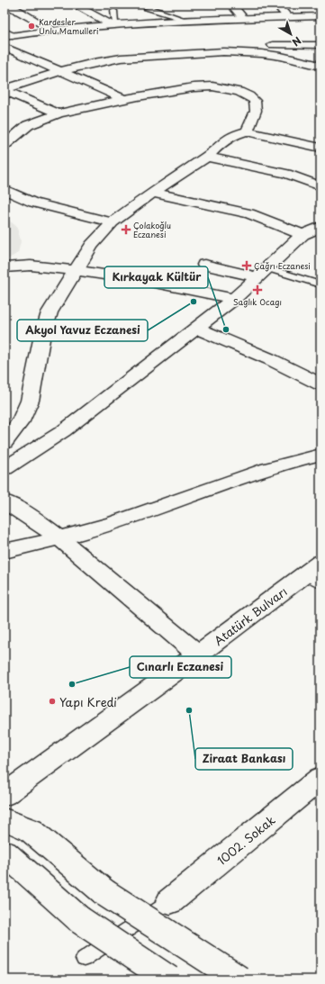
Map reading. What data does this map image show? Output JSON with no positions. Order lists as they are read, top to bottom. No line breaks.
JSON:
{"streets":{"street":["Atatürk Bulvarı","1002. Sokak"]},"places":{"other":["Kardesler Unlu Mamulleri","Akyol Yavuz Eczanesi","Kırkayak Kültür","Cınarlı Eczanesi","Yapı Kredi","Ziraat Bankası"],"health":["Çolakoğlu Eczanesi","Çağrı Eczanesi","Saglık Ocagı"]},"north":"bottom right"}
